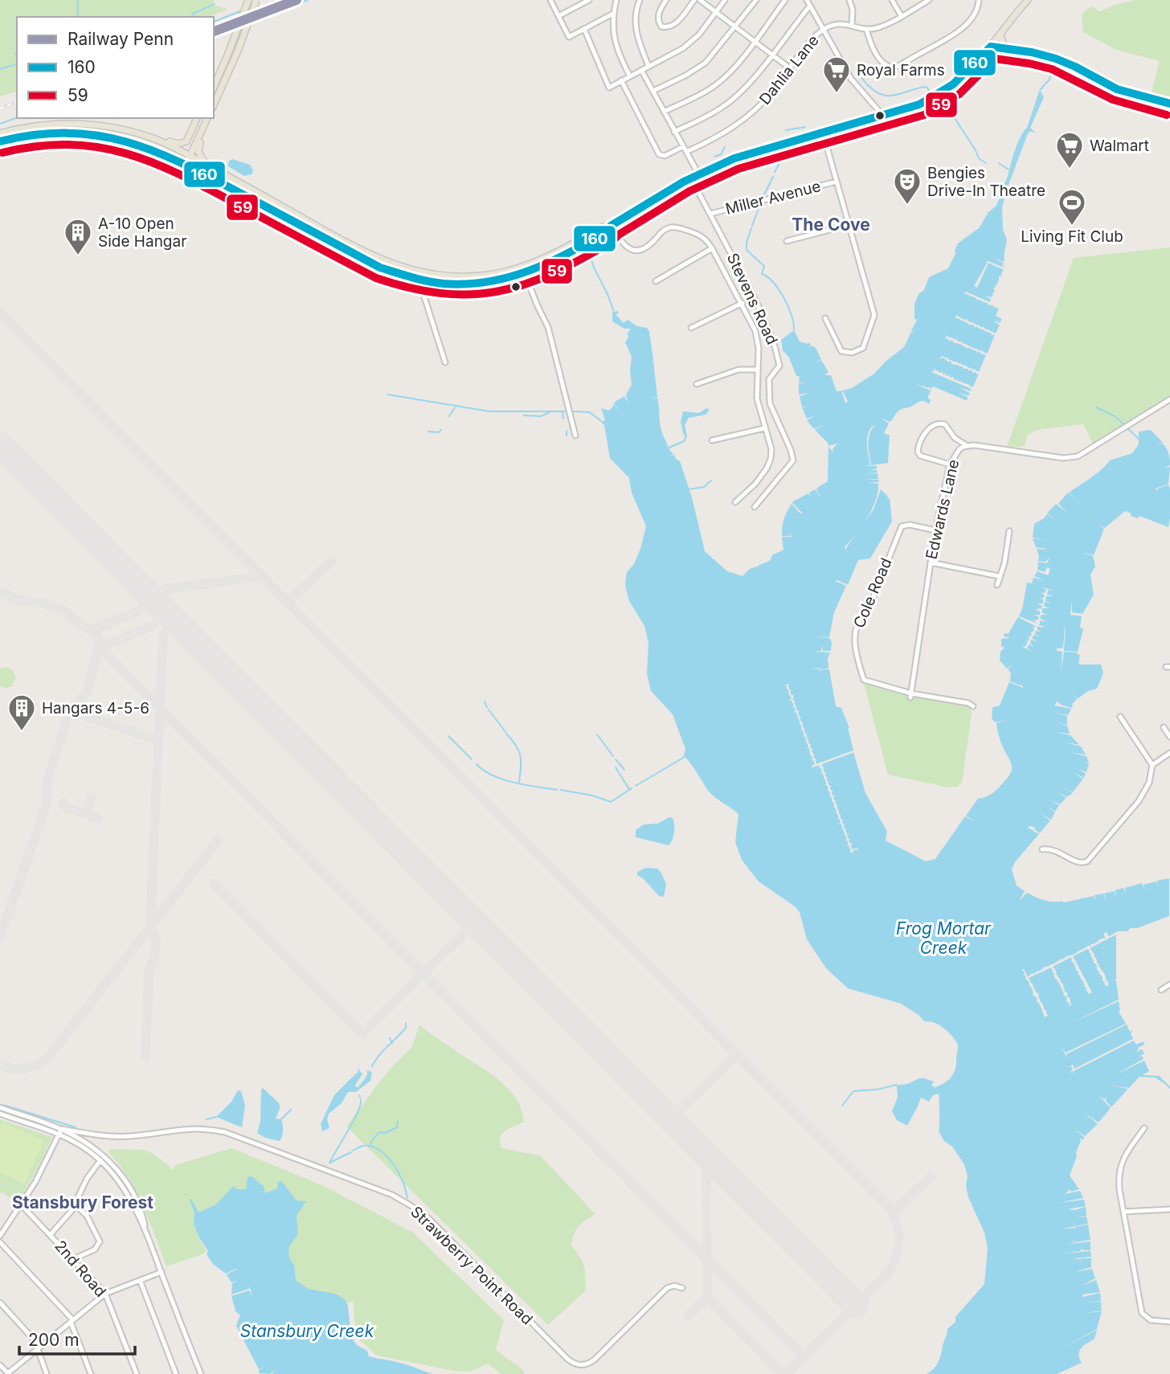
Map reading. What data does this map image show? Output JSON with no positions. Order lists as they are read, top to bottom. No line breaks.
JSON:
{"streets":{"street":["Dahlia Lane","Miller Avenue","Stevens Road","Edwards Lane","Cole Road","Strawberry Point Road","2nd Road"]},"crossings":[["Miller Avenue","Stevens Road"],["Edwards Lane","Cole Road"]],"districts":["The Cove","Stansbury Forest"],"water":["Frog Mortar Creek","Stansbury Creek"],"places":{"supermarket":["Royal Farms","Walmart"],"theatre":["Bengies Drive-In Theatre"],"sports":["Living Fit Club"],"building":["A-10 Open Side Hangar","Hangars 4-5-6"]},"lines":["rail line Penn","transit line 160","transit line 59"],"legend":["Railway Penn","160","59"],"scale_bar":"200 m"}
